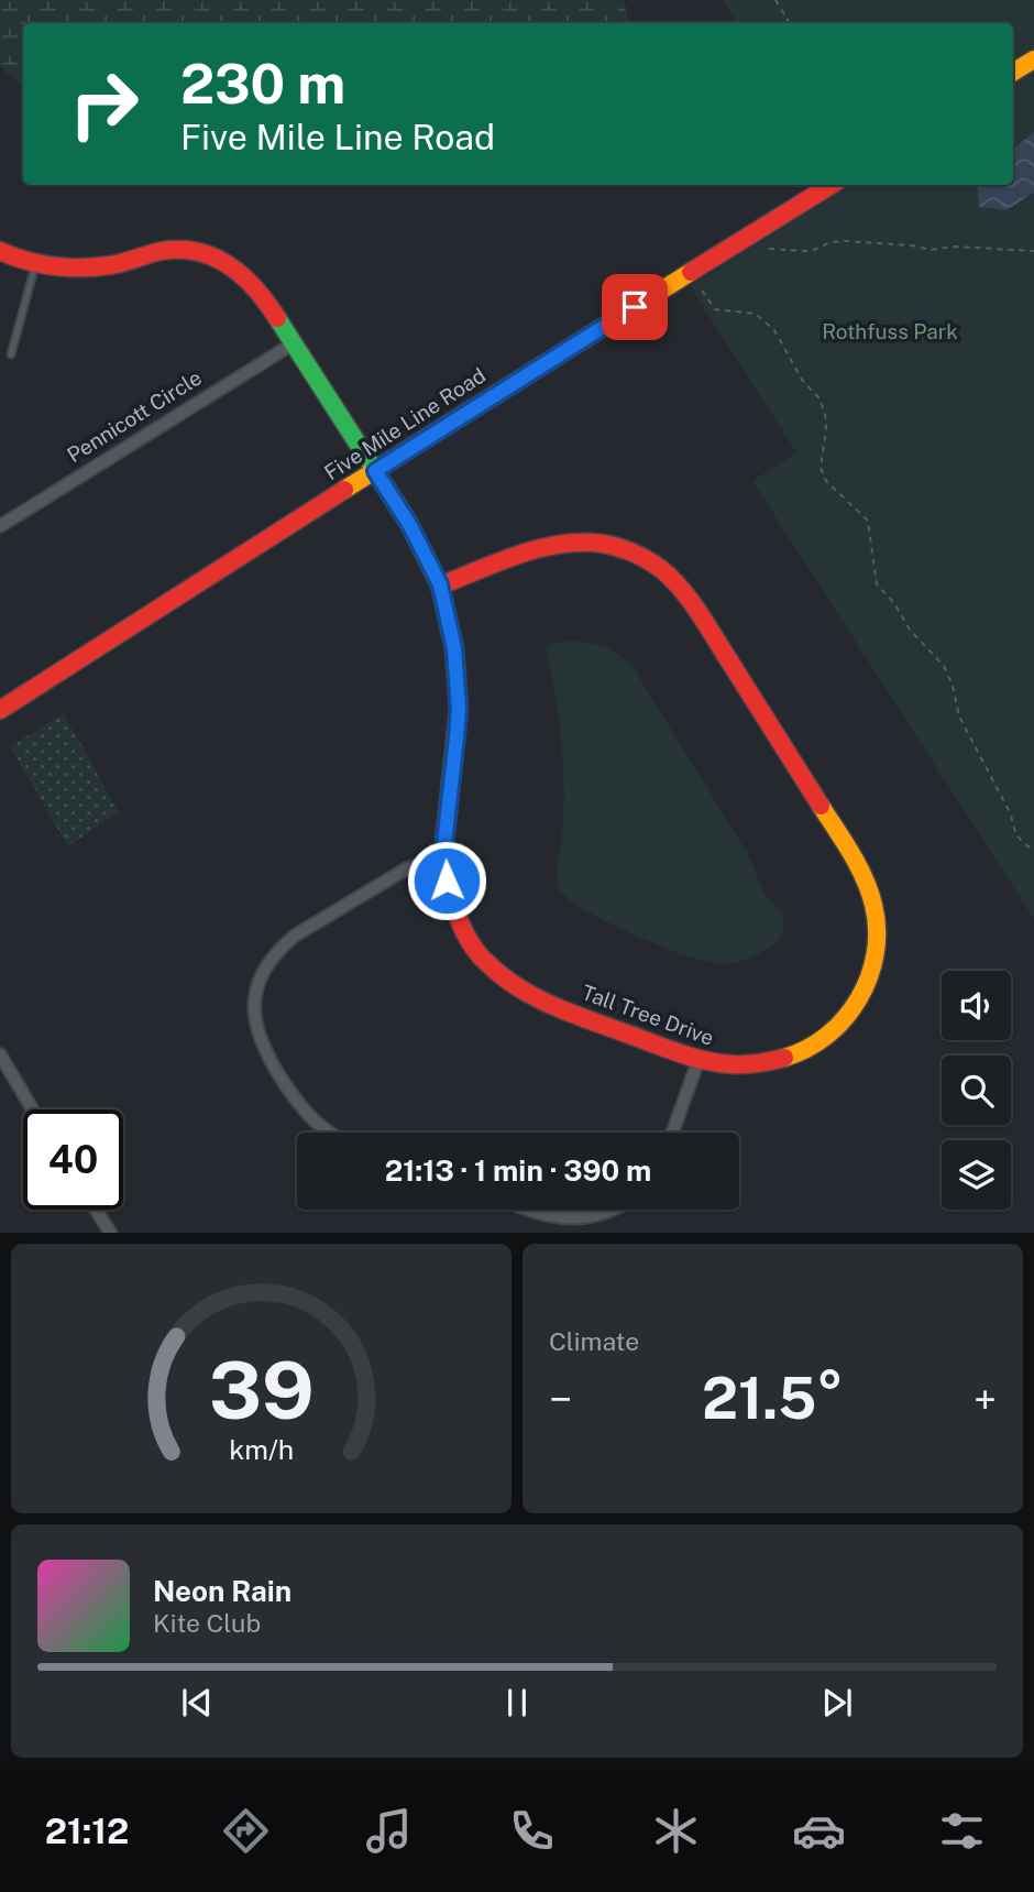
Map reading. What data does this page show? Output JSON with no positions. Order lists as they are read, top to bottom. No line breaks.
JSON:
{"streets":{"street":["Pennicott Circle","Five Mile Line Road","Tall Tree Drive"]},"crossings":[["Five Mile Line Road","Tall Tree Drive"]],"parks":["Rothfuss Park"],"page":{"turn":["230 m","Five Mile Line Road"],"limit":"40","trip":"21:13 · 1 min · 390 m","tile":"Climate","heat":["−","21.5°","+"],"song":["Neon Rain","Kite Club"],"tabs":"21:12","gauge":["39","km/h"]}}
